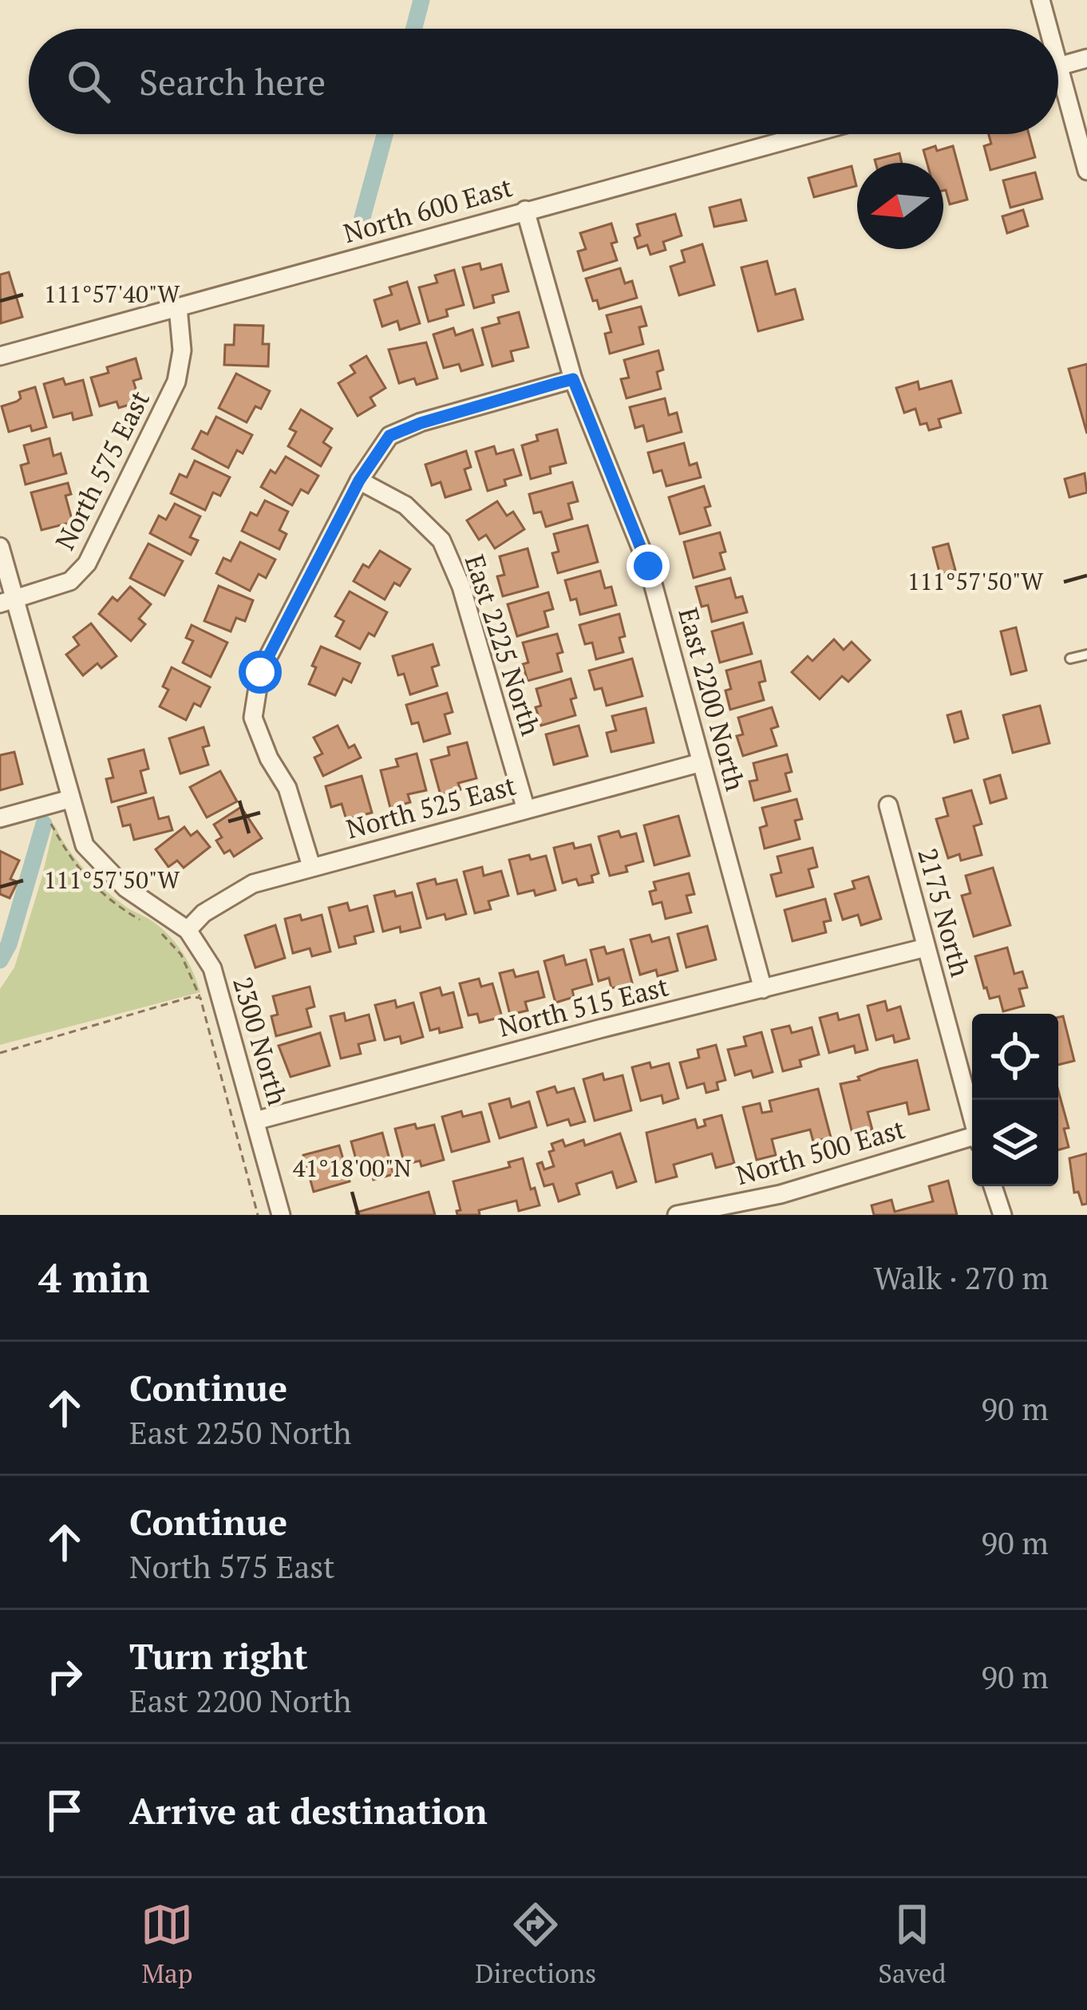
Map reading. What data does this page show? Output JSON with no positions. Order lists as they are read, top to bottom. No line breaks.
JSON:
{"streets":{"street":["North 600 East","North 575 East","East 2225 North","East 2200 North","North 525 East","2175 North","North 515 East","2300 North","North 500 East"]},"crossings":[["North 600 East","North 575 East"],["North 600 East","East 2200 North"],["North 575 East","2300 North"],["East 2225 North","North 525 East"],["East 2200 North","North 525 East"],["East 2200 North","North 515 East"],["North 525 East","2300 North"],["2175 North","North 515 East"],["North 515 East","2300 North"]],"north":"left","page":{"search":"Search here","heading":["4 min","Walk · 270 m"],"list":[["Continue","East 2250 North","90 m"],["Continue","North 575 East","90 m"],["Turn right","East 2200 North","90 m"],"Arrive at destination"],"nav":["Map","Directions","Saved"]},"coordinates":["111°57'40\"W","111°57'50\"W","41°18'00\"N"]}
